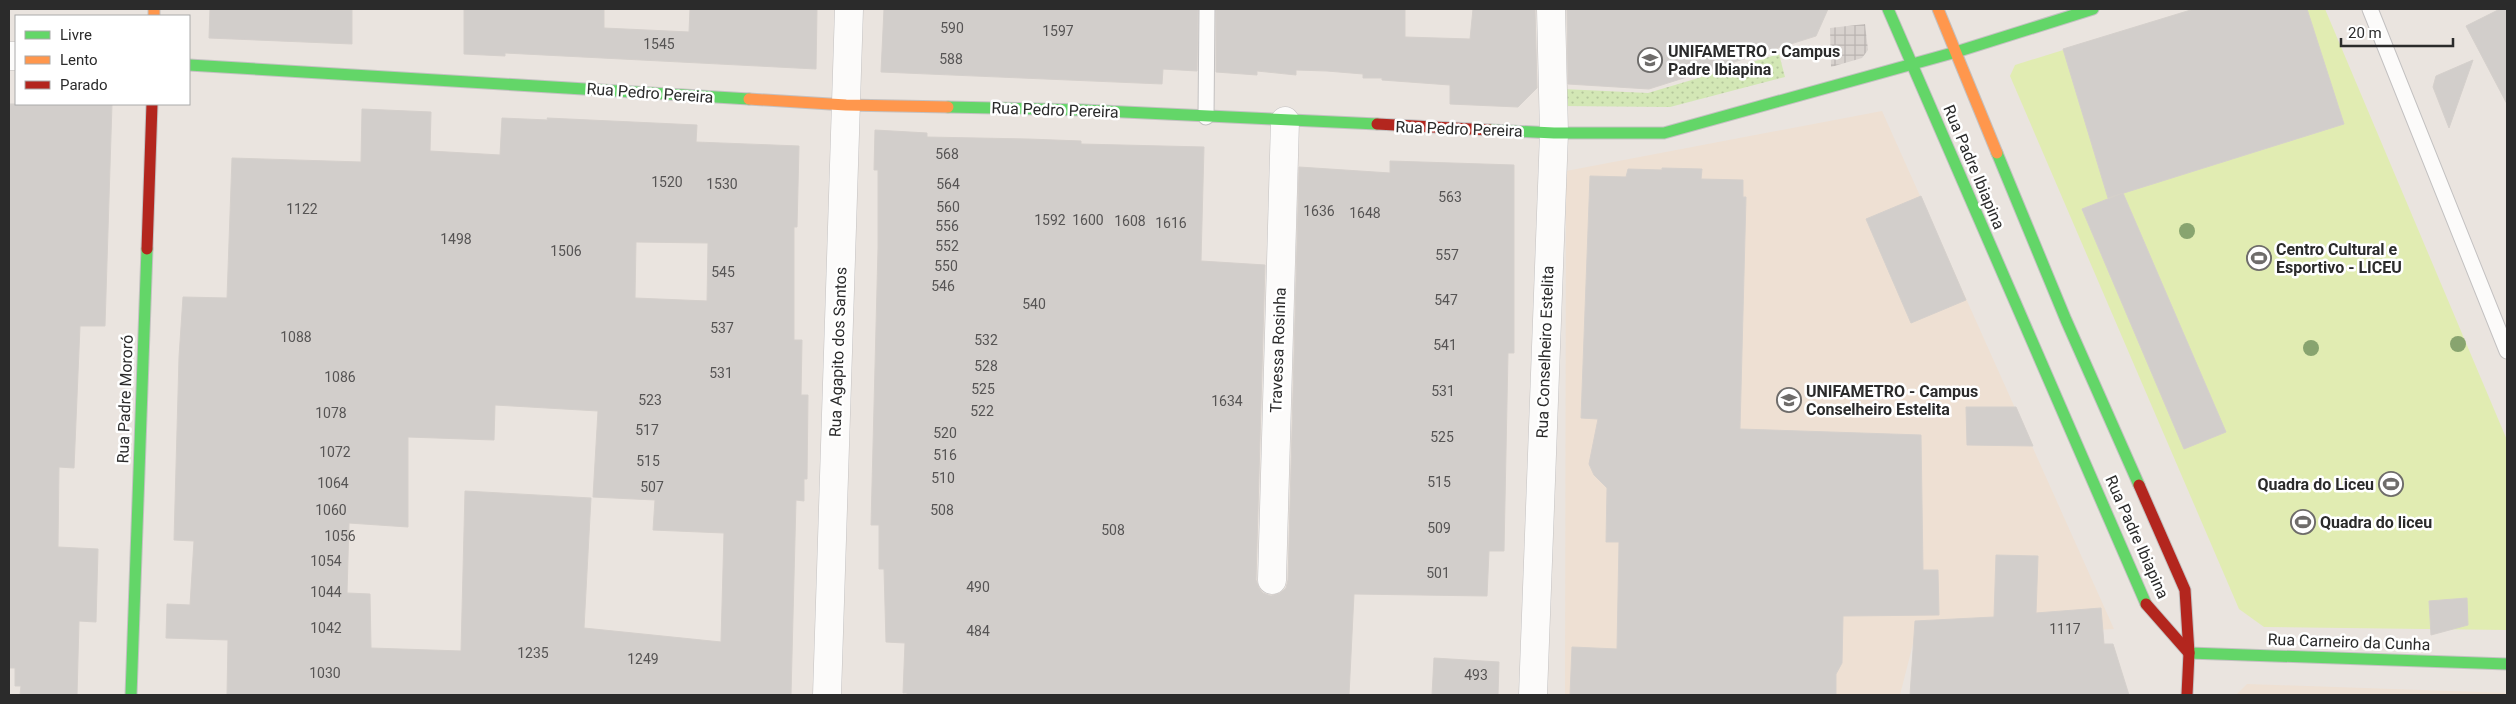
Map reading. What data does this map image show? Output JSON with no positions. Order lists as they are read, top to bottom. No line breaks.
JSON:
{"streets":{"street":["Rua Pedro Pereira","Rua Padre Ibiapina","Travessa Rosinha","Rua Agapito dos Santos","Rua Conselheiro Estelita","Rua Padre Mororó","Rua Carneiro da Cunha"]},"crossings":[["Rua Pedro Pereira","Rua Padre Ibiapina"],["Rua Pedro Pereira","Travessa Rosinha"],["Rua Pedro Pereira","Rua Agapito dos Santos"],["Rua Pedro Pereira","Rua Conselheiro Estelita"],["Rua Padre Ibiapina","Rua Carneiro da Cunha"]],"places":{"school or university":["UNIFAMETRO - Campus Padre Ibiapina","UNIFAMETRO - Campus Conselheiro Estelita"],"sports":["Centro Cultural e Esportivo - LICEU","Quadra do Liceu","Quadra do liceu"]},"house_numbers":["590","1597","1545","588","568","1520","1530","564","563","560","1122","1636","1648","1592","1600","1608","1616","556","1498","552","1506","557","550","545","546","547","540","537","1088","532","541","528","531","1086","525","531","523","1634","522","1078","517","520","525","1072","516","515","510","515","1064","507","1060","508","509","508","1056","1054","501","490","1044","1042","1117","484","1235","1249","1030","493"],"legend":["Livre","Lento","Parado"],"scale_bar":"20 m"}
